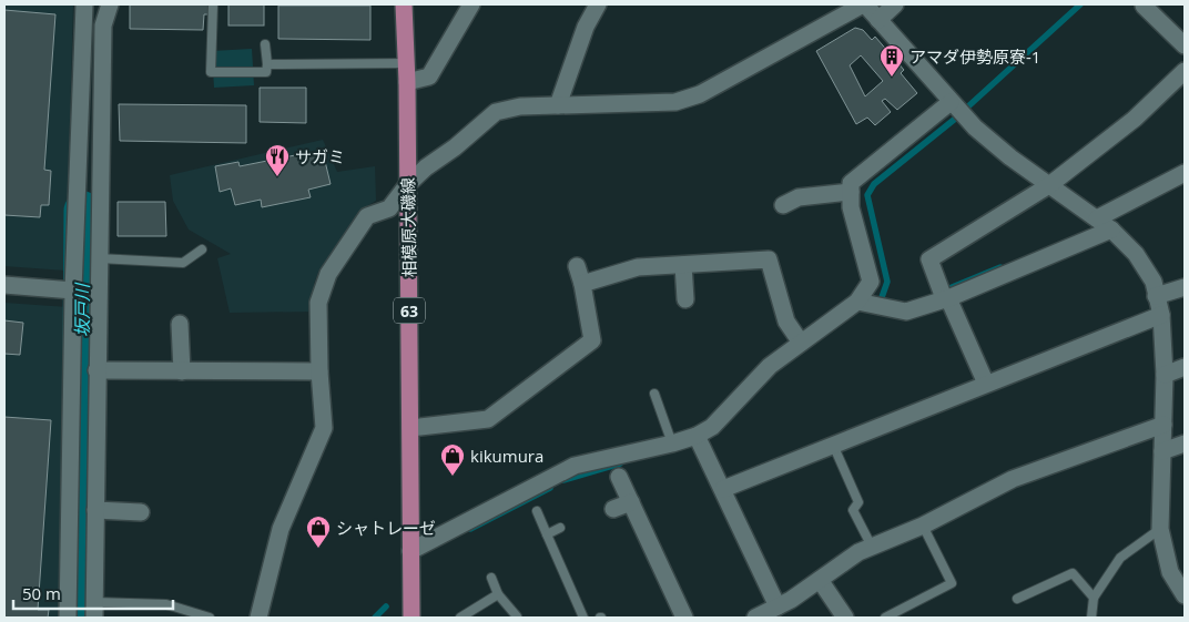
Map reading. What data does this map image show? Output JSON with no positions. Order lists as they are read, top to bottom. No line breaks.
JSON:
{"streets":{"main road":["相模原大磯線","63"]},"water":["坂戸川"],"places":{"building":["アマダ伊勢原寮-1"],"restaurant":["サガミ"],"shop":["kikumura","シャトレーゼ"]},"scale_bar":"50 m"}
